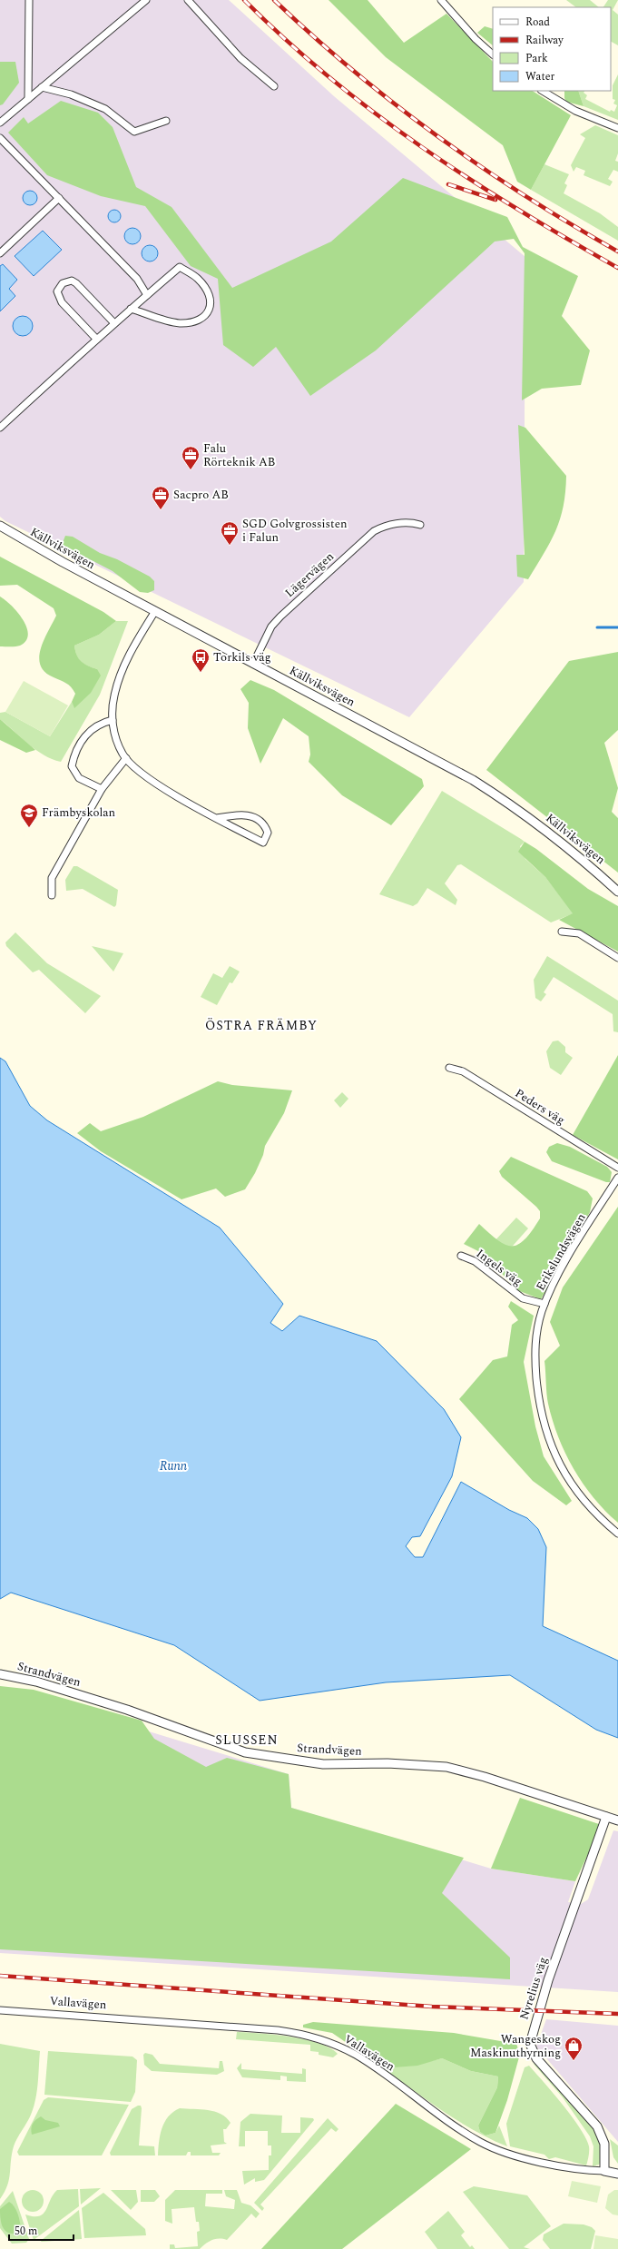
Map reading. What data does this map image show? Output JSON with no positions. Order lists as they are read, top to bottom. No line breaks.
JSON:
{"streets":{"street":["Källviksvägen","Lägervägen","Peders väg","Erikslundsvägen","Ingels väg","Strandvägen","Nyrelius väg","Vallavägen"]},"crossings":[["Källviksvägen","Lägervägen"],["Erikslundsvägen","Ingels väg"],["Strandvägen","Nyrelius väg"],["Nyrelius väg","Vallavägen"]],"districts":["ÖSTRA FRÄMBY","SLUSSEN"],"water":["Runn"],"places":{"office":["Falu Rörteknik AB","Sacpro AB","SGD Golvgrossisten i Falun"],"bus stop":["Torkils väg"],"school or university":["Främbyskolan"],"shop":["Wangeskog Maskinuthyrning"]},"legend":["Road","Railway","Park","Water"],"scale_bar":"50 m"}
